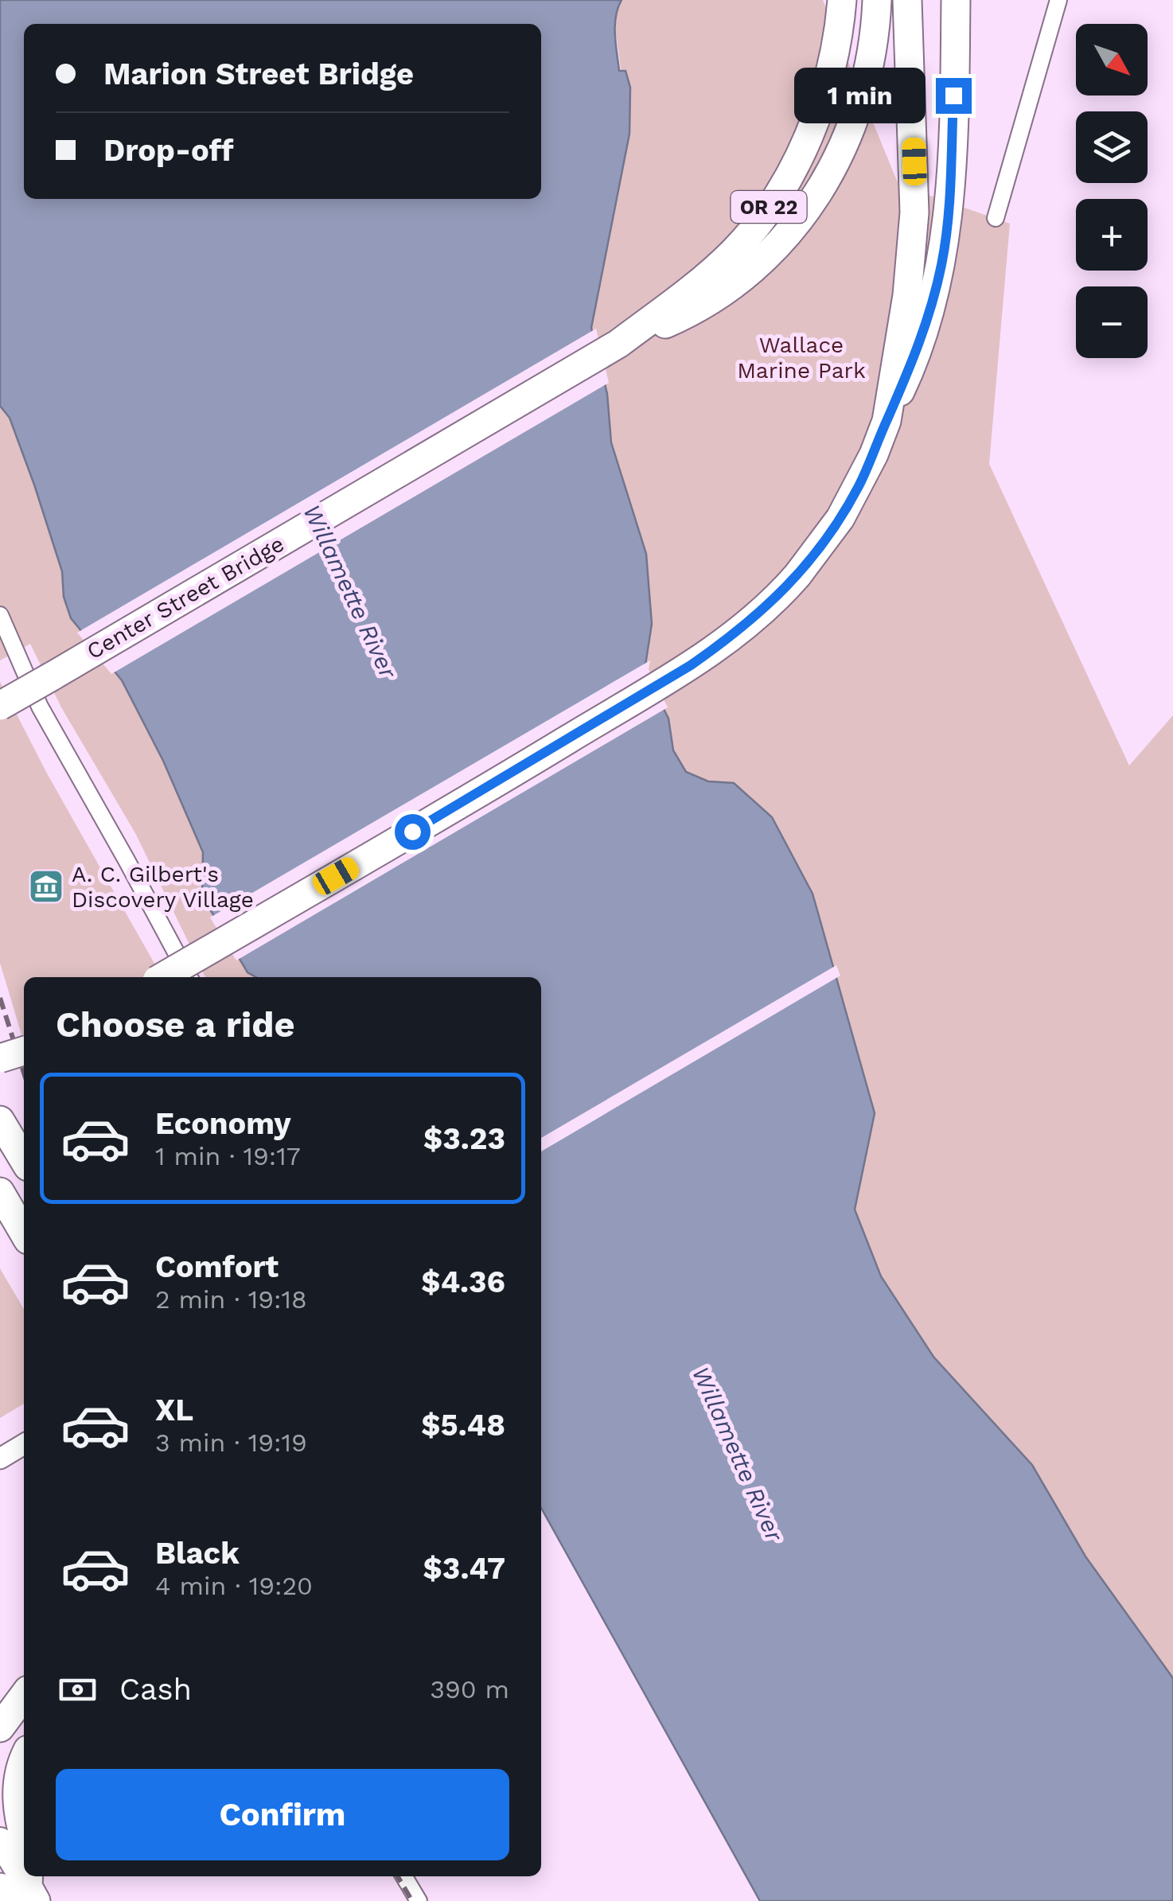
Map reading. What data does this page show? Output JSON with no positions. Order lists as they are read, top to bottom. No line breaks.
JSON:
{"streets":{"highway":["OR 22","Center Street Bridge"]},"crossings":[["OR 22","Center Street Bridge"]],"water":["Willamette River"],"parks":["Wallace Marine Park"],"places":{"museum":["A. C. Gilbert's Discovery Village"]},"north":"bottom right","page":{"map_buttons":["+","−"],"banner":["Marion Street Bridge","Drop-off"],"bubble":"1 min","heading":"Choose a ride","list":[{"name":"Economy","note":"1 min · 19:17","value":"$3.23"},{"name":"Comfort","note":"2 min · 19:18","value":"$4.36"},{"name":"XL","note":"3 min · 19:19","value":"$5.48"},{"name":"Black","note":"4 min · 19:20","value":"$3.47"}],"pay":["Cash","390 m"],"buttons":"Confirm"}}
